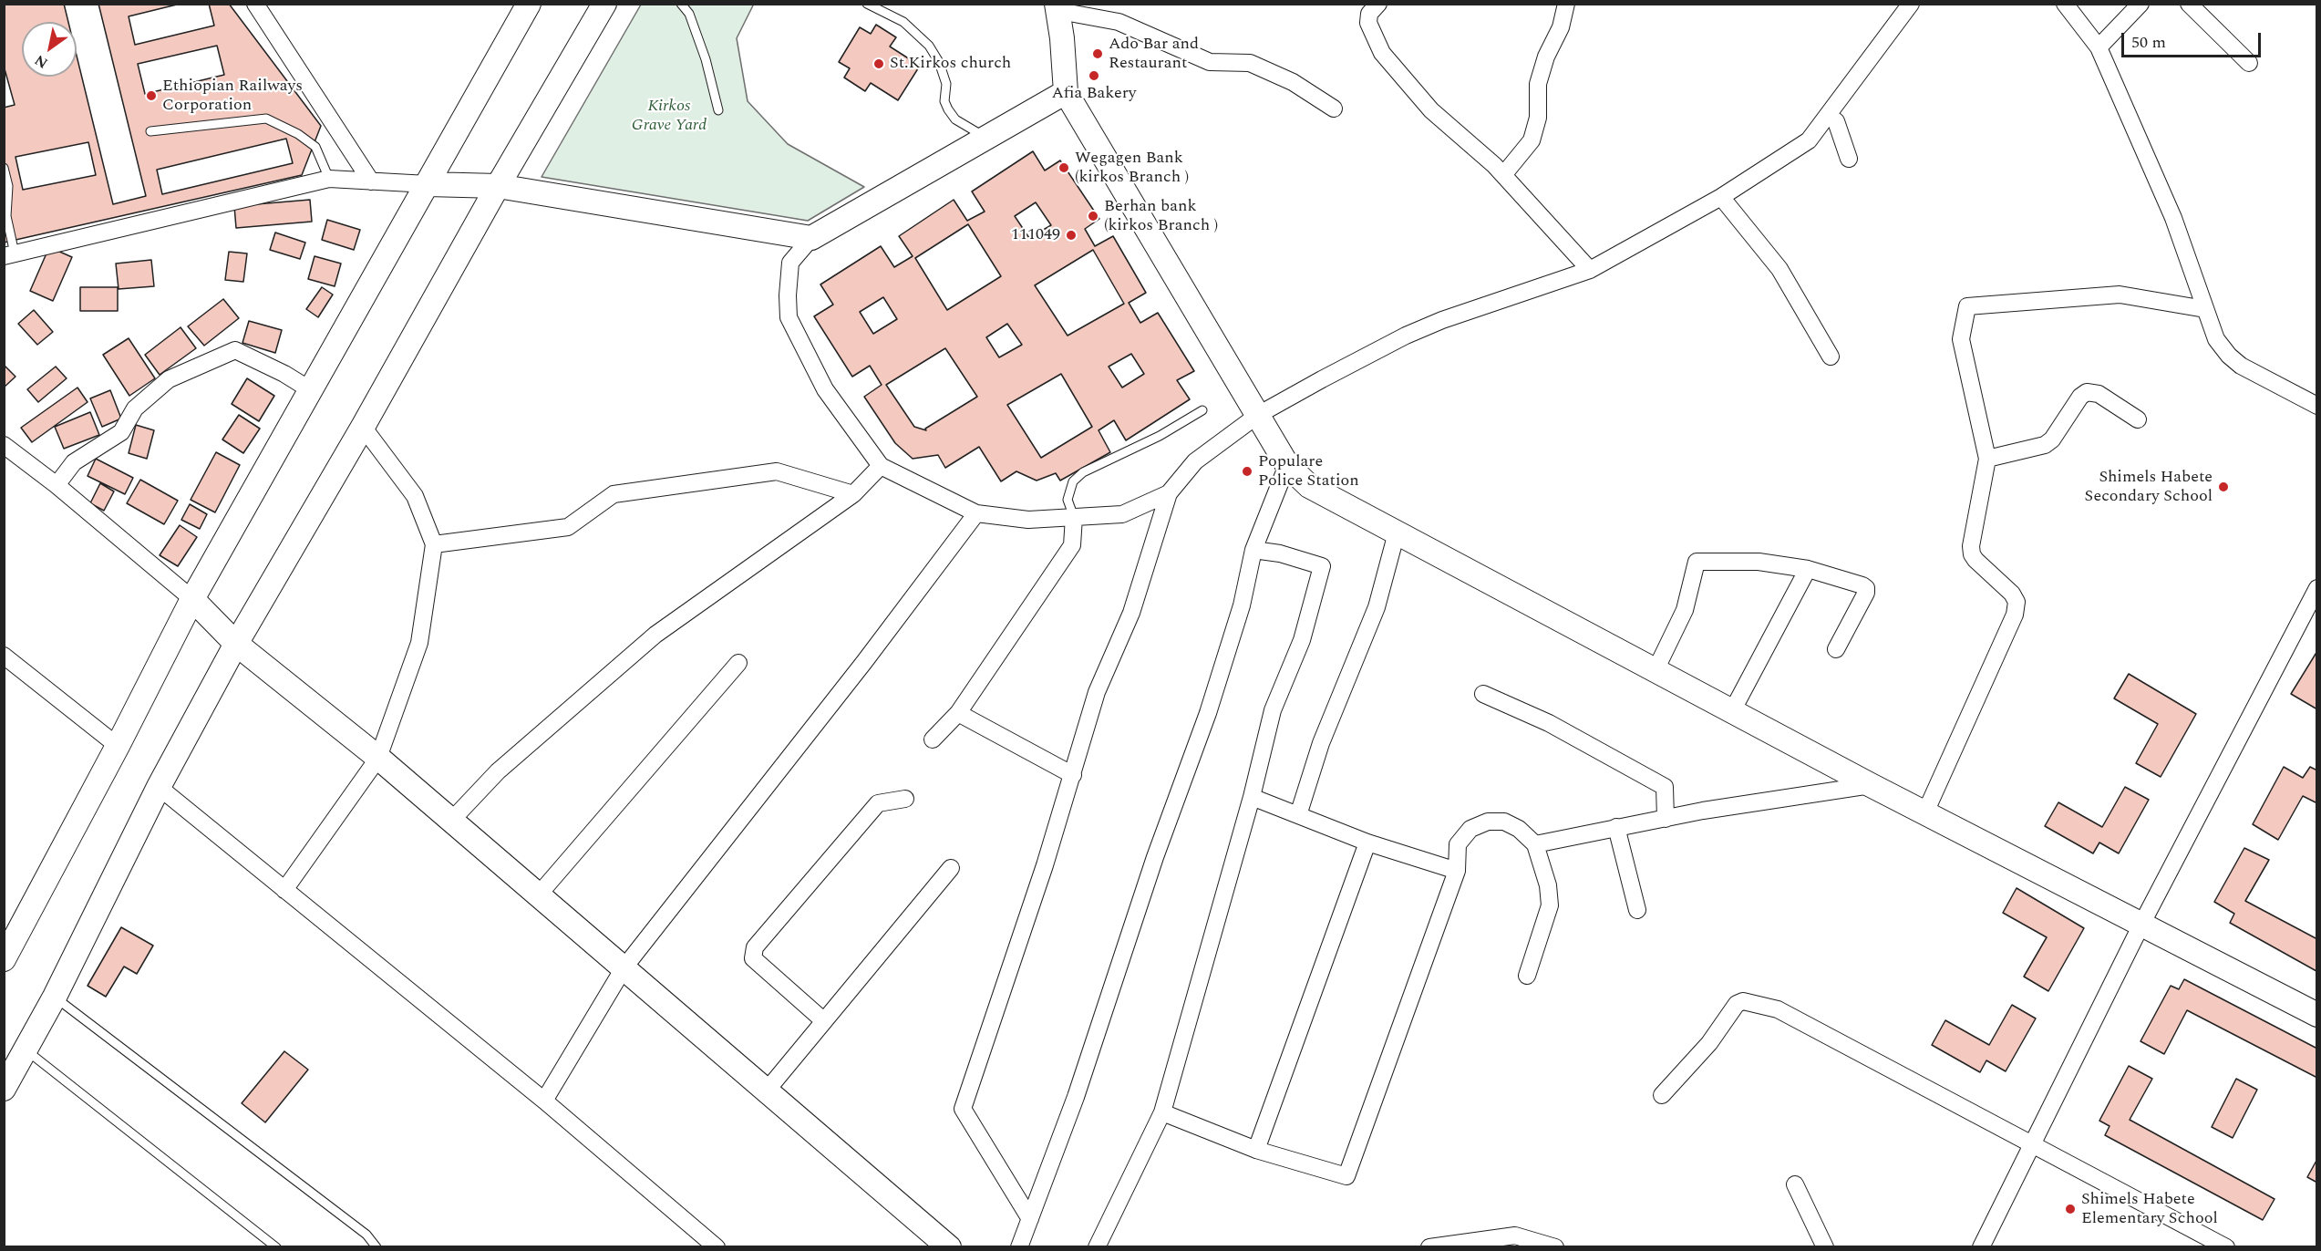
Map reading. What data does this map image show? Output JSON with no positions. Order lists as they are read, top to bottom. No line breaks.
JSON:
{"parks":["Kirkos Grave Yard"],"places":["Ado Bar and Restaurant","St.Kirkos church","Afia Bakery","Ethiopian Railways Corporation","Wegagen Bank (kirkos Branch )","Berhan bank (kirkos Branch )","111049","Populare Police Station","Shimels Habete Secondary School","Shimels Habete Elementary School"],"scale_bar":"50 m","north":"bottom left"}
